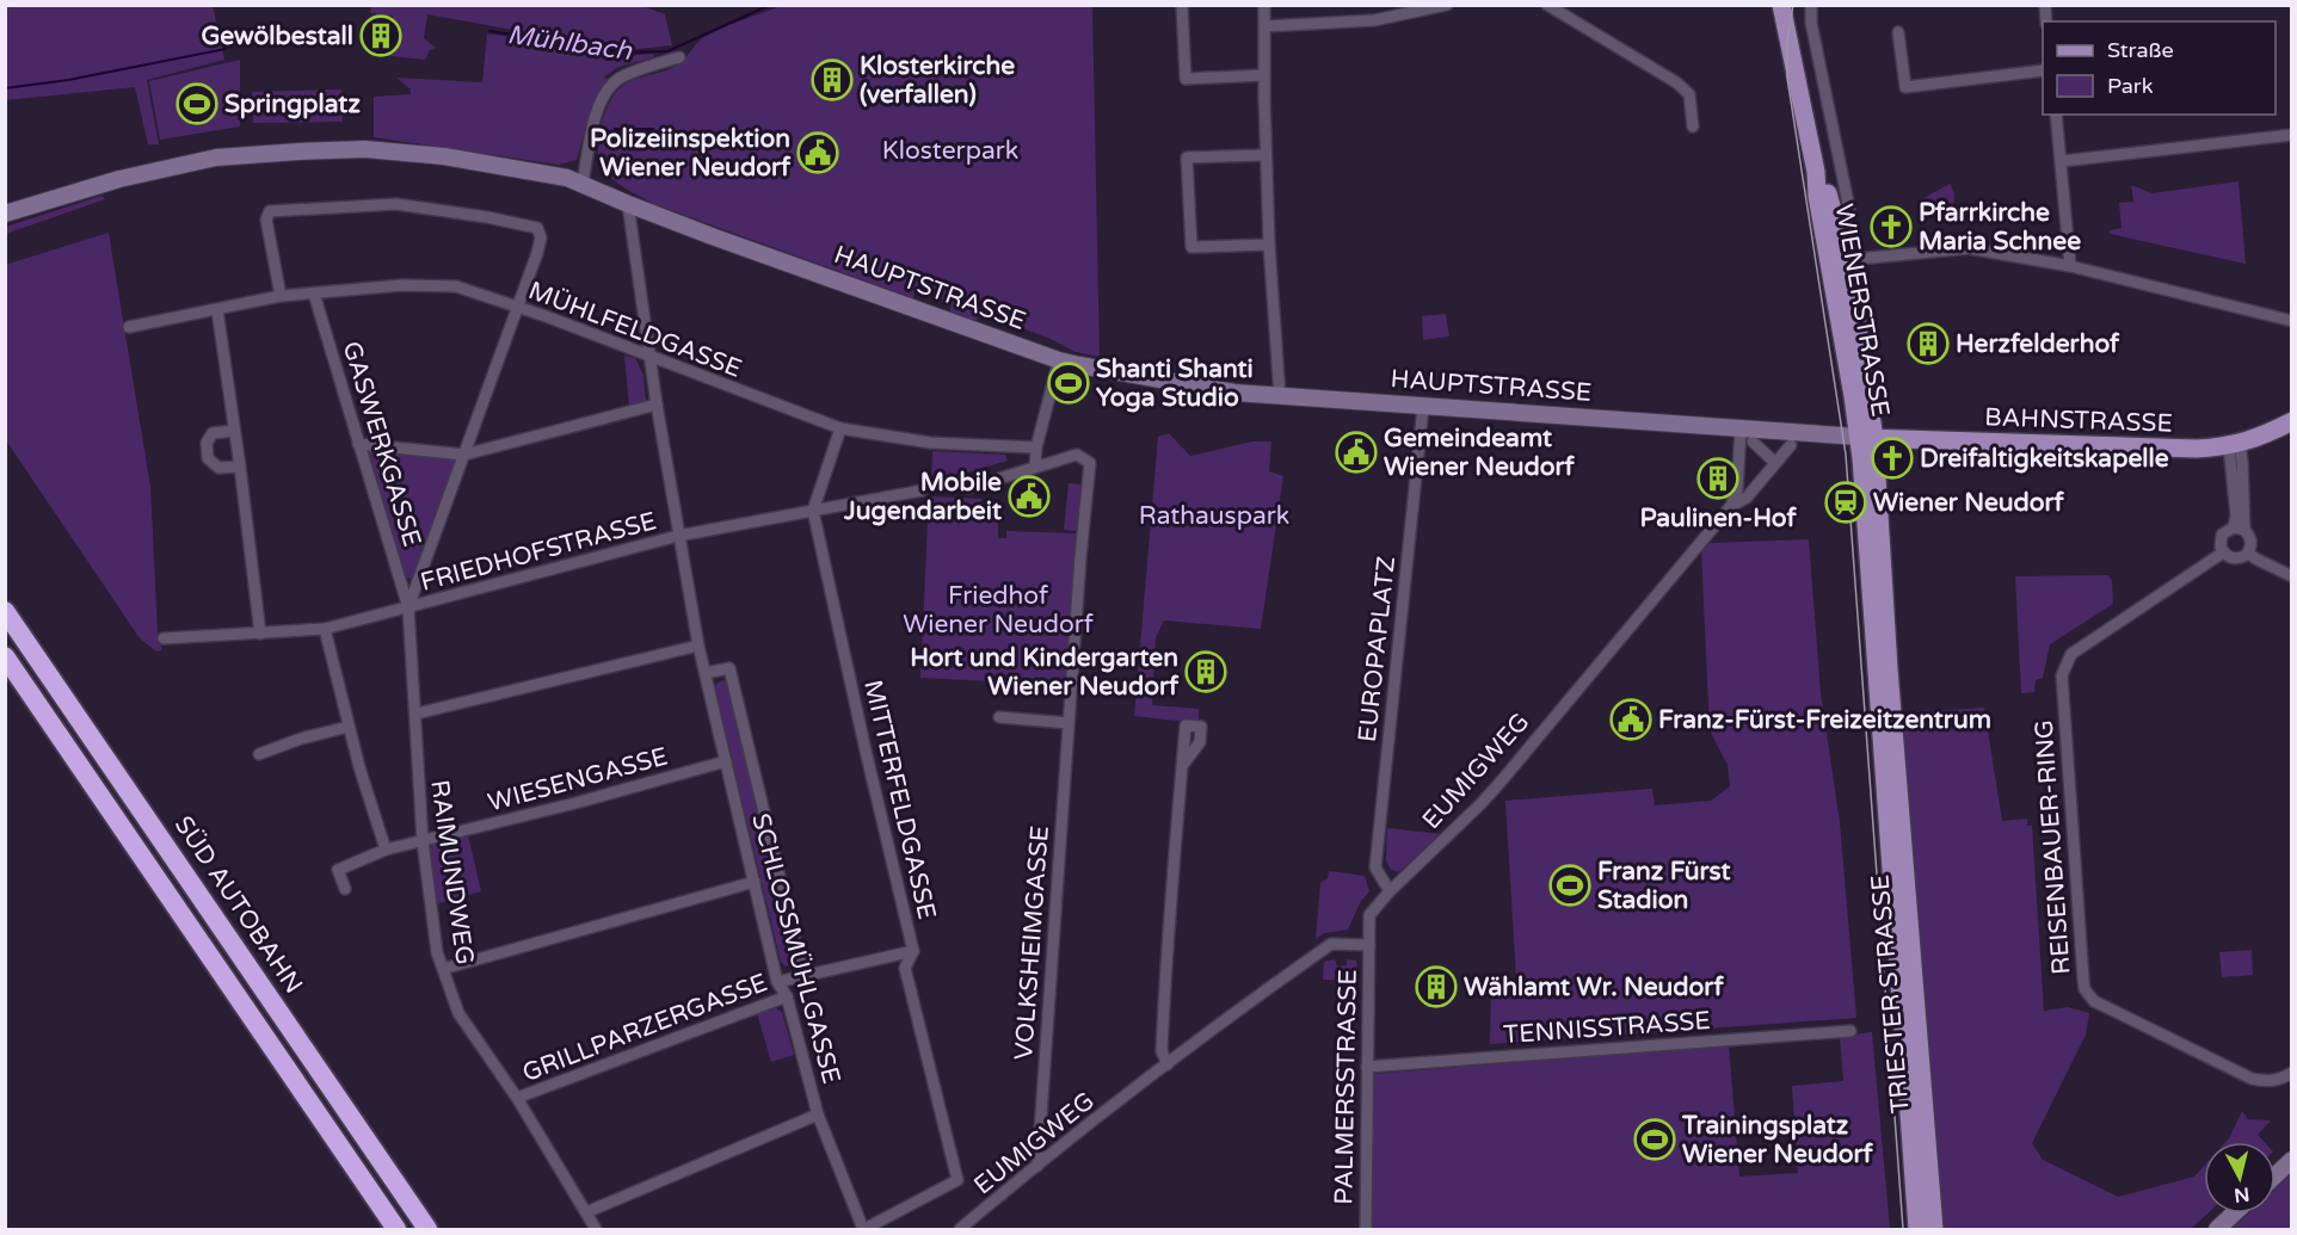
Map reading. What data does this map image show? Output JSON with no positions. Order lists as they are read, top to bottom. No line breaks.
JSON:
{"streets":{"highway":["SÜD AUTOBAHN"],"main road":["WIENERSTRASSE","BAHNSTRASSE","TRIESTER STRASSE"],"street":["HAUPTSTRASSE","MÜHLFELDGASSE","GASWERKGASSE","FRIEDHOFSTRASSE","EUROPAPLATZ","EUMIGWEG","WIESENGASSE","MITTERFELDGASSE","REISENBAUER-RING","RAIMUNDWEG","VOLKSHEIMGASSE","SCHLOSSMÜHLGASSE","GRILLPARZERGASSE","TENNISSTRASSE","PALMERSSTRASSE"]},"crossings":[["HAUPTSTRASSE","WIENERSTRASSE"],["HAUPTSTRASSE","BAHNSTRASSE"],["HAUPTSTRASSE","EUROPAPLATZ"],["HAUPTSTRASSE","EUMIGWEG"],["HAUPTSTRASSE","SCHLOSSMÜHLGASSE"],["WIENERSTRASSE","BAHNSTRASSE"],["WIENERSTRASSE","TRIESTER STRASSE"],["MÜHLFELDGASSE","GASWERKGASSE"],["MÜHLFELDGASSE","SCHLOSSMÜHLGASSE"],["GASWERKGASSE","FRIEDHOFSTRASSE"],["GASWERKGASSE","RAIMUNDWEG"],["FRIEDHOFSTRASSE","MITTERFELDGASSE"],["FRIEDHOFSTRASSE","RAIMUNDWEG"],["FRIEDHOFSTRASSE","SCHLOSSMÜHLGASSE"],["EUROPAPLATZ","EUMIGWEG"],["EUMIGWEG","VOLKSHEIMGASSE"],["EUMIGWEG","PALMERSSTRASSE"],["WIESENGASSE","RAIMUNDWEG"],["WIESENGASSE","SCHLOSSMÜHLGASSE"],["MITTERFELDGASSE","SCHLOSSMÜHLGASSE"],["MITTERFELDGASSE","GRILLPARZERGASSE"],["RAIMUNDWEG","GRILLPARZERGASSE"],["SCHLOSSMÜHLGASSE","GRILLPARZERGASSE"],["TENNISSTRASSE","PALMERSSTRASSE"]],"water":["Mühlbach"],"parks":["Klosterpark","Rathauspark","Friedhof Wiener Neudorf"],"places":{"building":["Gewölbestall","Klosterkirche (verfallen)","Herzfelderhof","Paulinen-Hof","Hort und Kindergarten Wiener Neudorf","Wählamt Wr. Neudorf"],"sports":["Springplatz","Shanti Shanti Yoga Studio","Franz Fürst Stadion","Trainingsplatz Wiener Neudorf"],"public building":["Polizeiinspektion Wiener Neudorf","Gemeindeamt Wiener Neudorf","Mobile Jugendarbeit","Franz-Fürst-Freizeitzentrum"],"church":["Pfarrkirche Maria Schnee","Dreifaltigkeitskapelle"],"station":["Wiener Neudorf"]},"legend":["Straße","Park"],"north":"bottom"}
